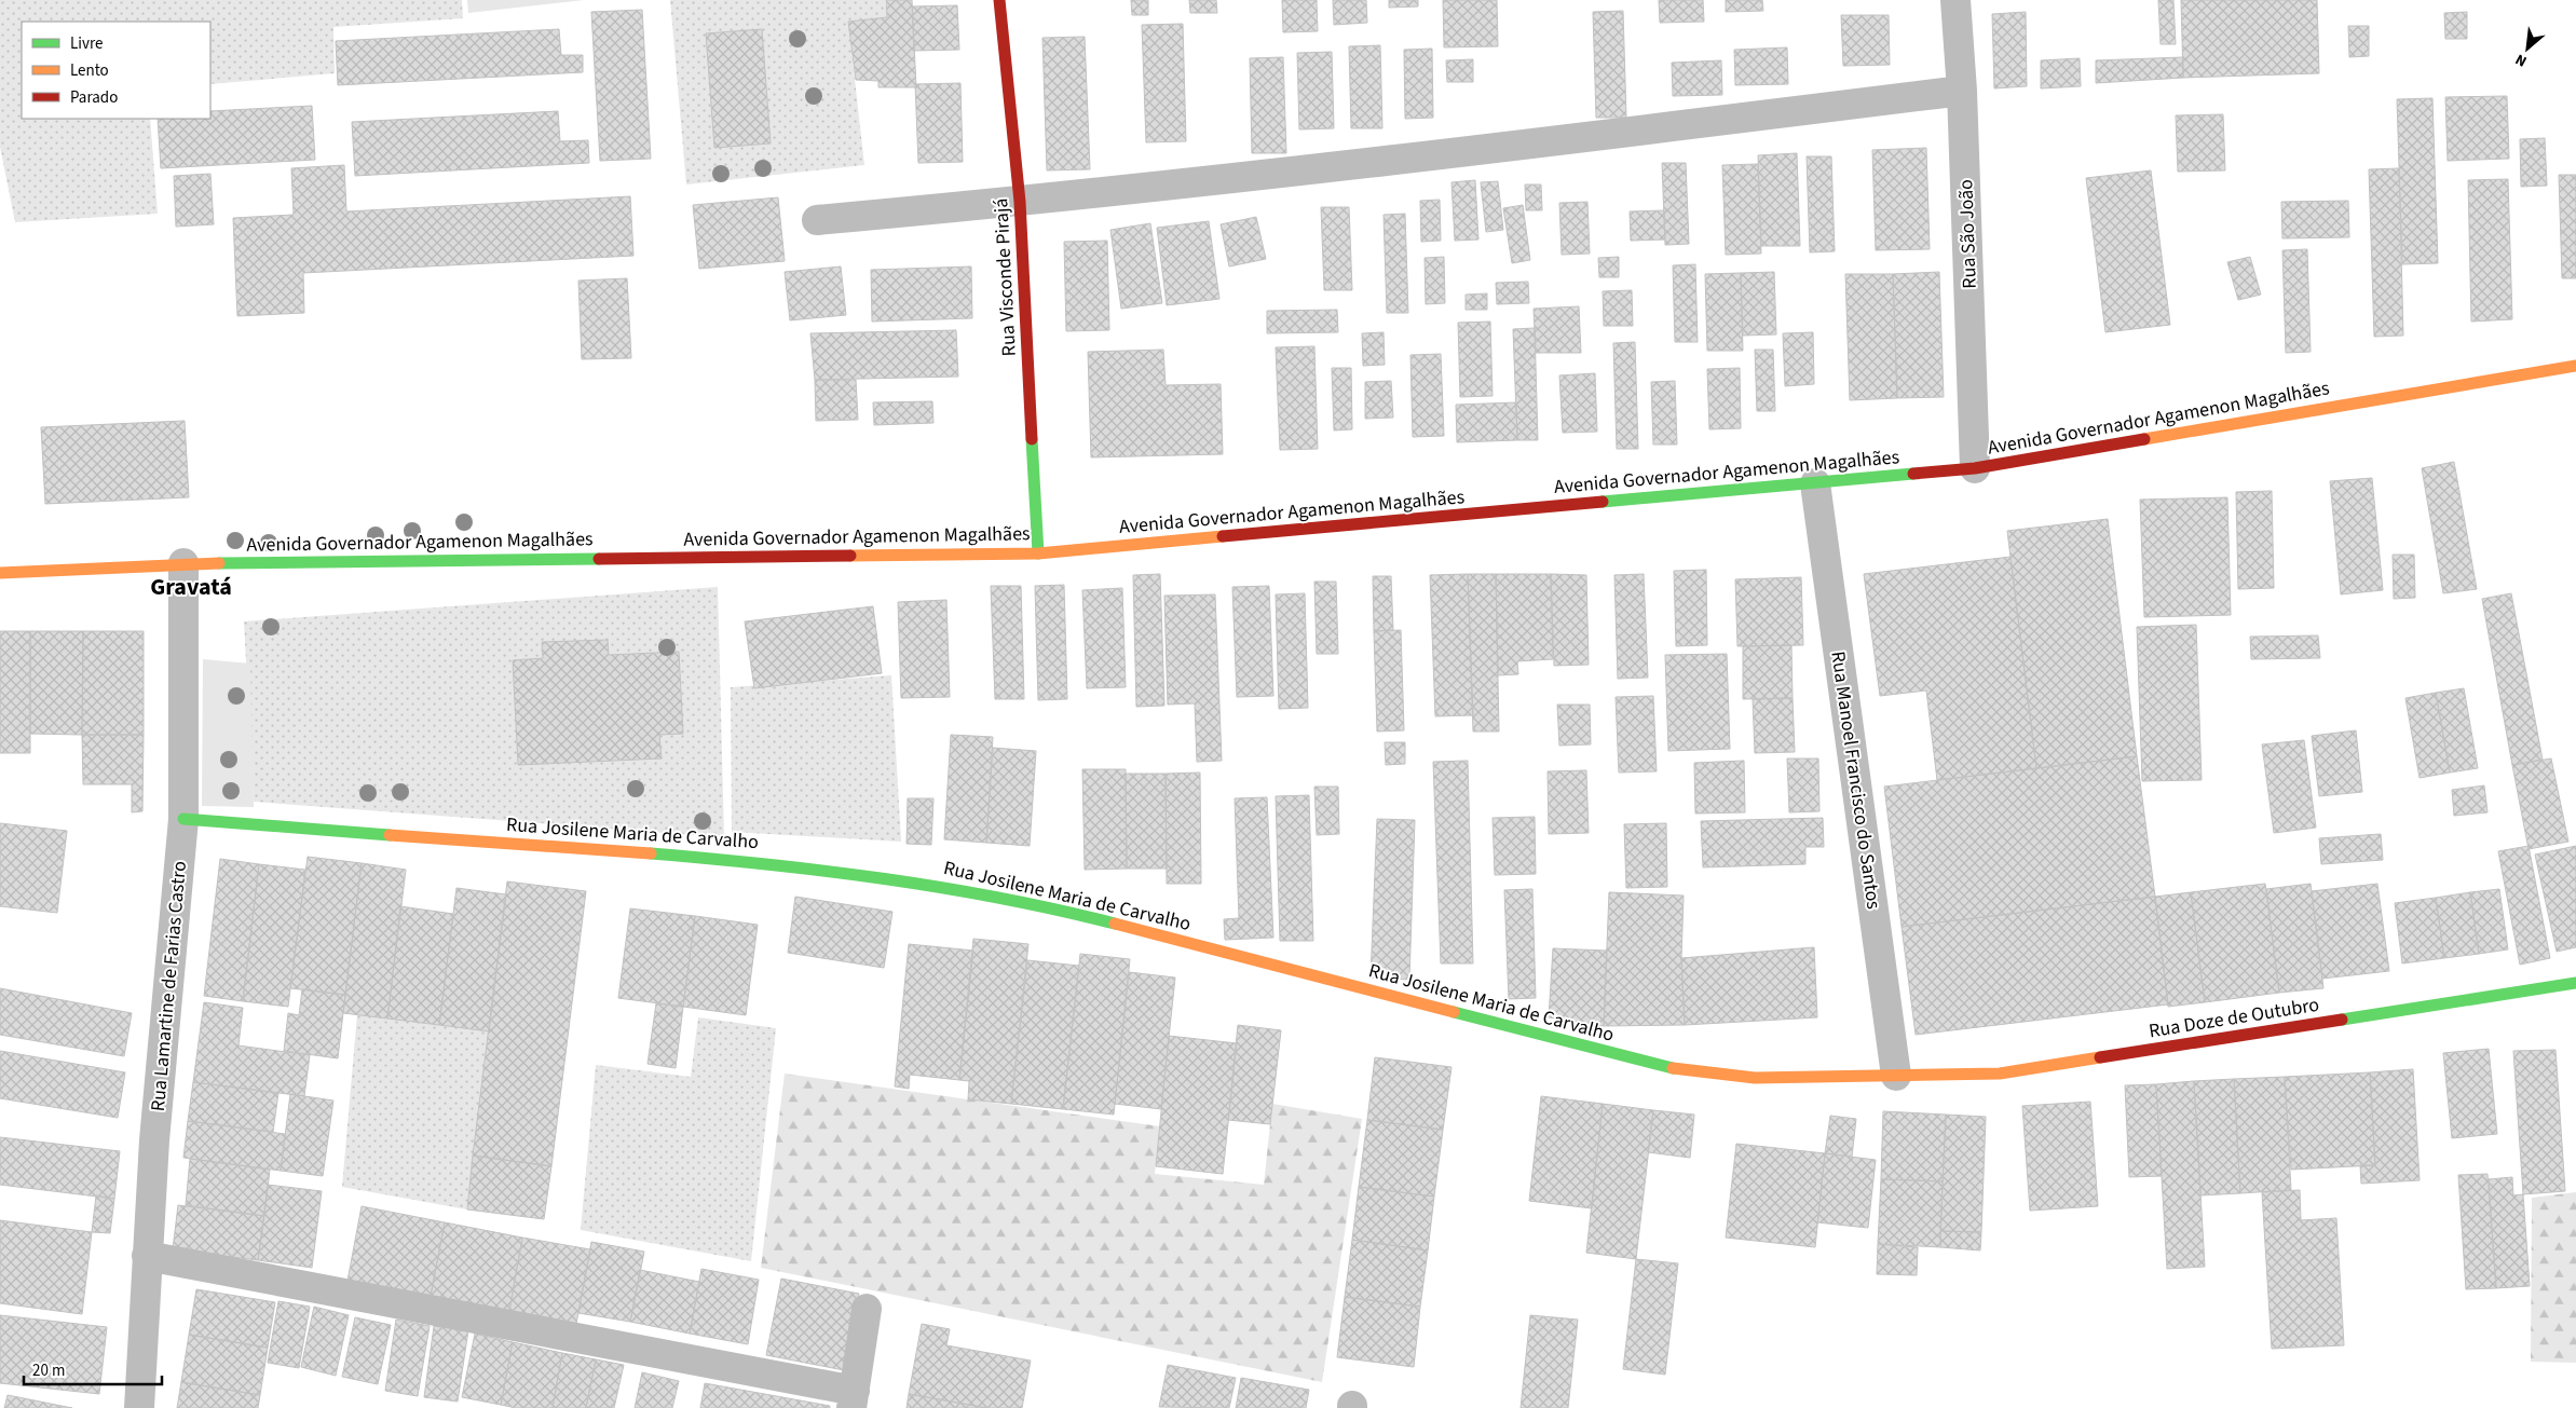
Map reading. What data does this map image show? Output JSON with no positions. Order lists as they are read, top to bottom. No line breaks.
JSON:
{"streets":{"main road":["Rua Visconde Pirajá","Avenida Governador Agamenon Magalhães","Rua Josilene Maria de Carvalho","Rua Doze de Outubro"],"street":["Rua São João","Rua Manoel Francisco do Santos","Rua Lamartine de Farias Castro"]},"crossings":[["Rua São João","Avenida Governador Agamenon Magalhães"],["Rua Visconde Pirajá","Avenida Governador Agamenon Magalhães"],["Avenida Governador Agamenon Magalhães","Rua Manoel Francisco do Santos"],["Avenida Governador Agamenon Magalhães","Rua Lamartine de Farias Castro"],["Rua Manoel Francisco do Santos","Rua Josilene Maria de Carvalho"],["Rua Manoel Francisco do Santos","Rua Doze de Outubro"],["Rua Josilene Maria de Carvalho","Rua Lamartine de Farias Castro"],["Rua Josilene Maria de Carvalho","Rua Doze de Outubro"]],"districts":["Gravatá"],"legend":["Livre","Lento","Parado"],"scale_bar":"20 m","north":"bottom left"}
